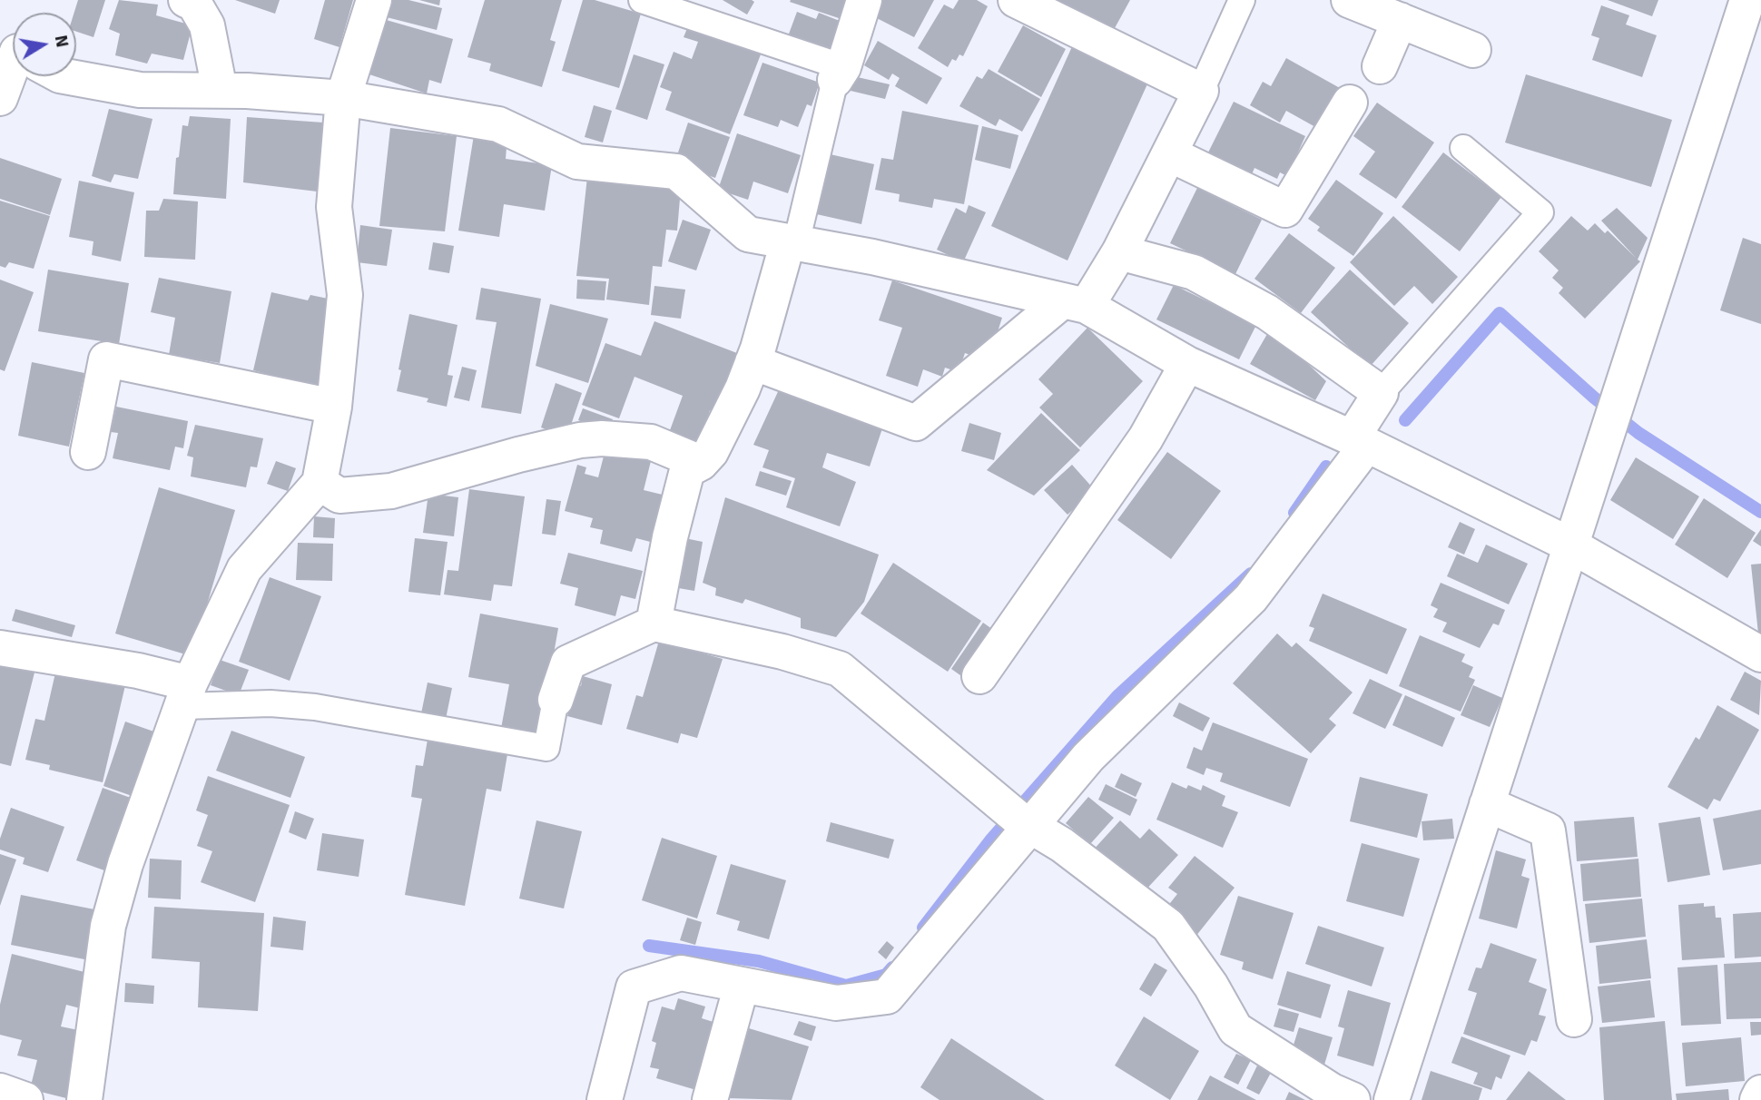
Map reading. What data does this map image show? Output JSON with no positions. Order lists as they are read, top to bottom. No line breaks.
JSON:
{"north":"right"}
